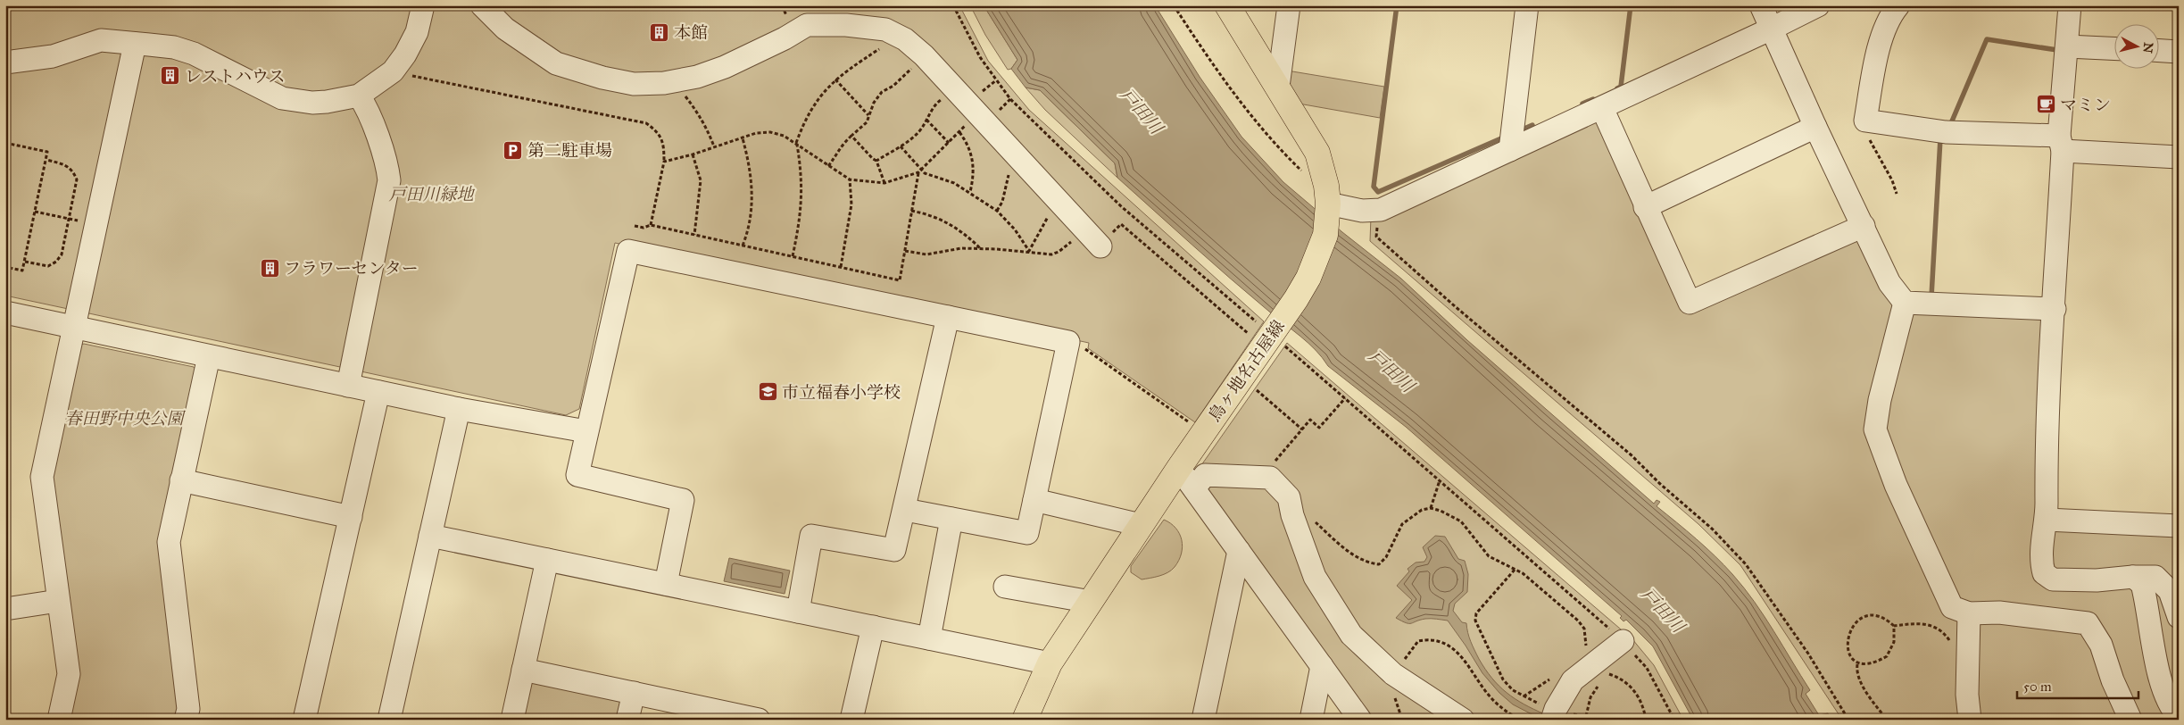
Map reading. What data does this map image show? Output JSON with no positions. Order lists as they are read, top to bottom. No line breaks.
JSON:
{"streets":{"main road":["鳥ヶ地名古屋線"]},"water":["戸田川"],"parks":["戸田川緑地","春田野中央公園"],"places":{"building":["本館","レストハウス","フラワーセンター"],"cafe":["マミン"],"parking":["第二駐車場"],"school or university":["市立福春小学校"]},"scale_bar":"50 m","north":"right"}
